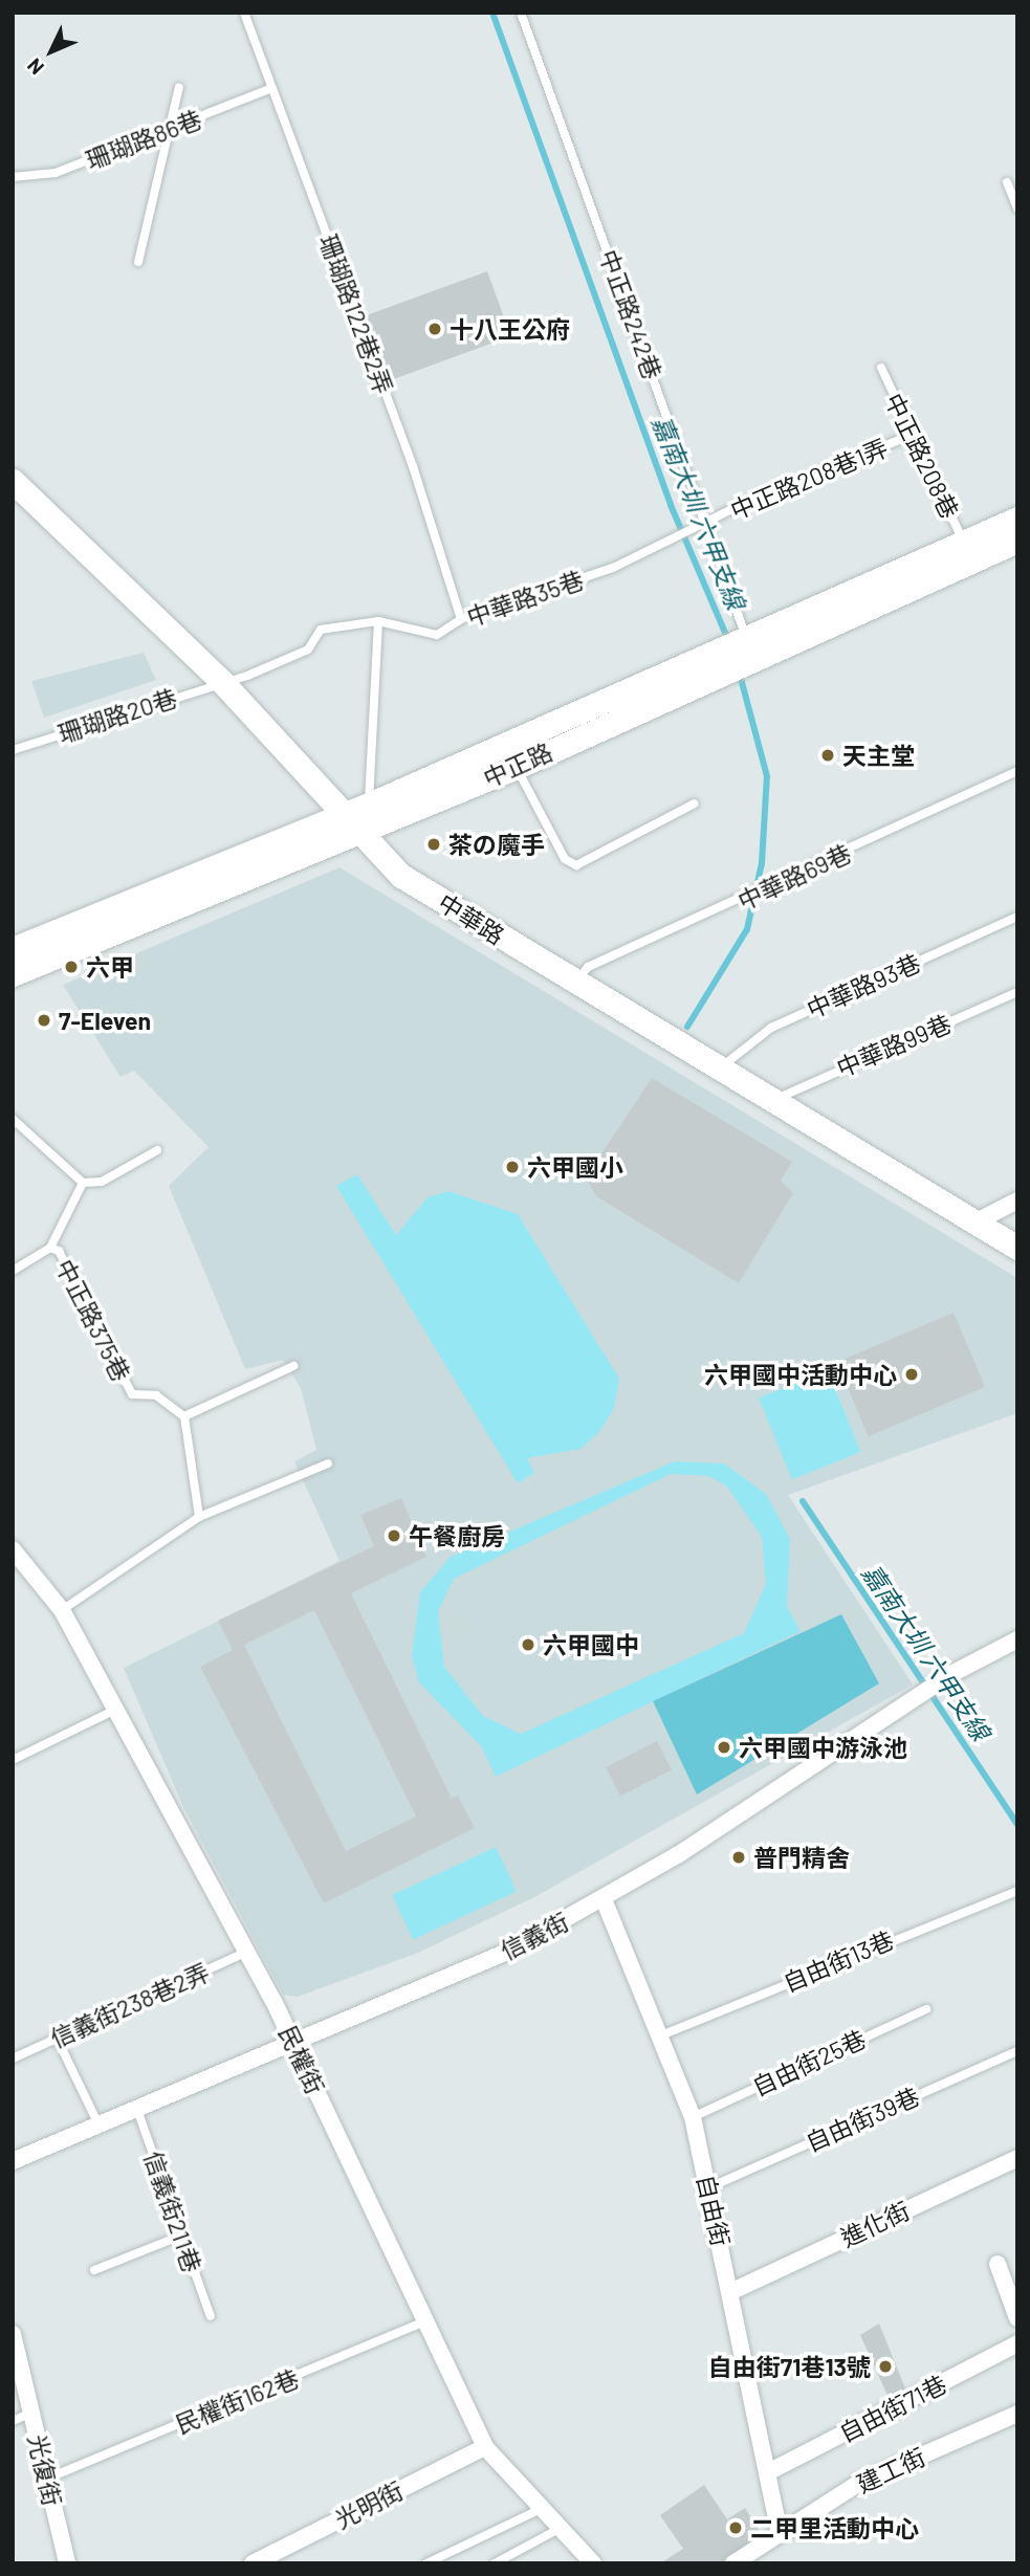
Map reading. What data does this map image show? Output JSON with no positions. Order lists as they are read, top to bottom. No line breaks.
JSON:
{"streets":{"main road":["中正路","中華路"],"street":["信義街","民權街","自由街","進化街","自由街71巷","光復街","建工街","光明街"],"lane":["珊瑚路86巷","珊瑚路122巷2弄","中正路242巷","中正路208巷","中正路208巷1弄","中華路35巷","珊瑚路20巷","中華路69巷","中華路93巷","中華路99巷","中正路375巷","自由街13巷","信義街238巷2弄","自由街25巷","自由街39巷","信義街211巷","民權街162巷"]},"crossings":[["珊瑚路86巷","珊瑚路122巷2弄"],["珊瑚路122巷2弄","中華路35巷"],["中正路242巷","中正路208巷1弄"],["中正路242巷","中華路35巷"],["中正路242巷","中正路"],["中正路208巷","中正路208巷1弄"],["中正路208巷","中正路"],["中正路208巷1弄","中華路35巷"],["中華路35巷","珊瑚路20巷"],["中華路35巷","中華路"],["珊瑚路20巷","中華路"],["中正路","中華路"],["中華路69巷","中華路"],["中華路","中華路93巷"],["中華路","中華路99巷"],["信義街","民權街"],["信義街","自由街"],["信義街","信義街211巷"],["自由街13巷","自由街"],["信義街238巷2弄","民權街"],["民權街","民權街162巷"],["民權街","光明街"],["自由街25巷","自由街"],["自由街39巷","自由街"],["自由街","進化街"],["自由街","自由街71巷"],["自由街","建工街"],["民權街162巷","光復街"]],"water":["嘉南大圳 六甲支線"],"places":["十八王公府","天主堂","茶の魔手","六甲","7-Eleven","六甲國小","六甲國中活動中心","午餐廚房","六甲國中","六甲國中游泳池","普門精舍","自由街71巷13號","二甲里活動中心"],"north":"bottom left"}
